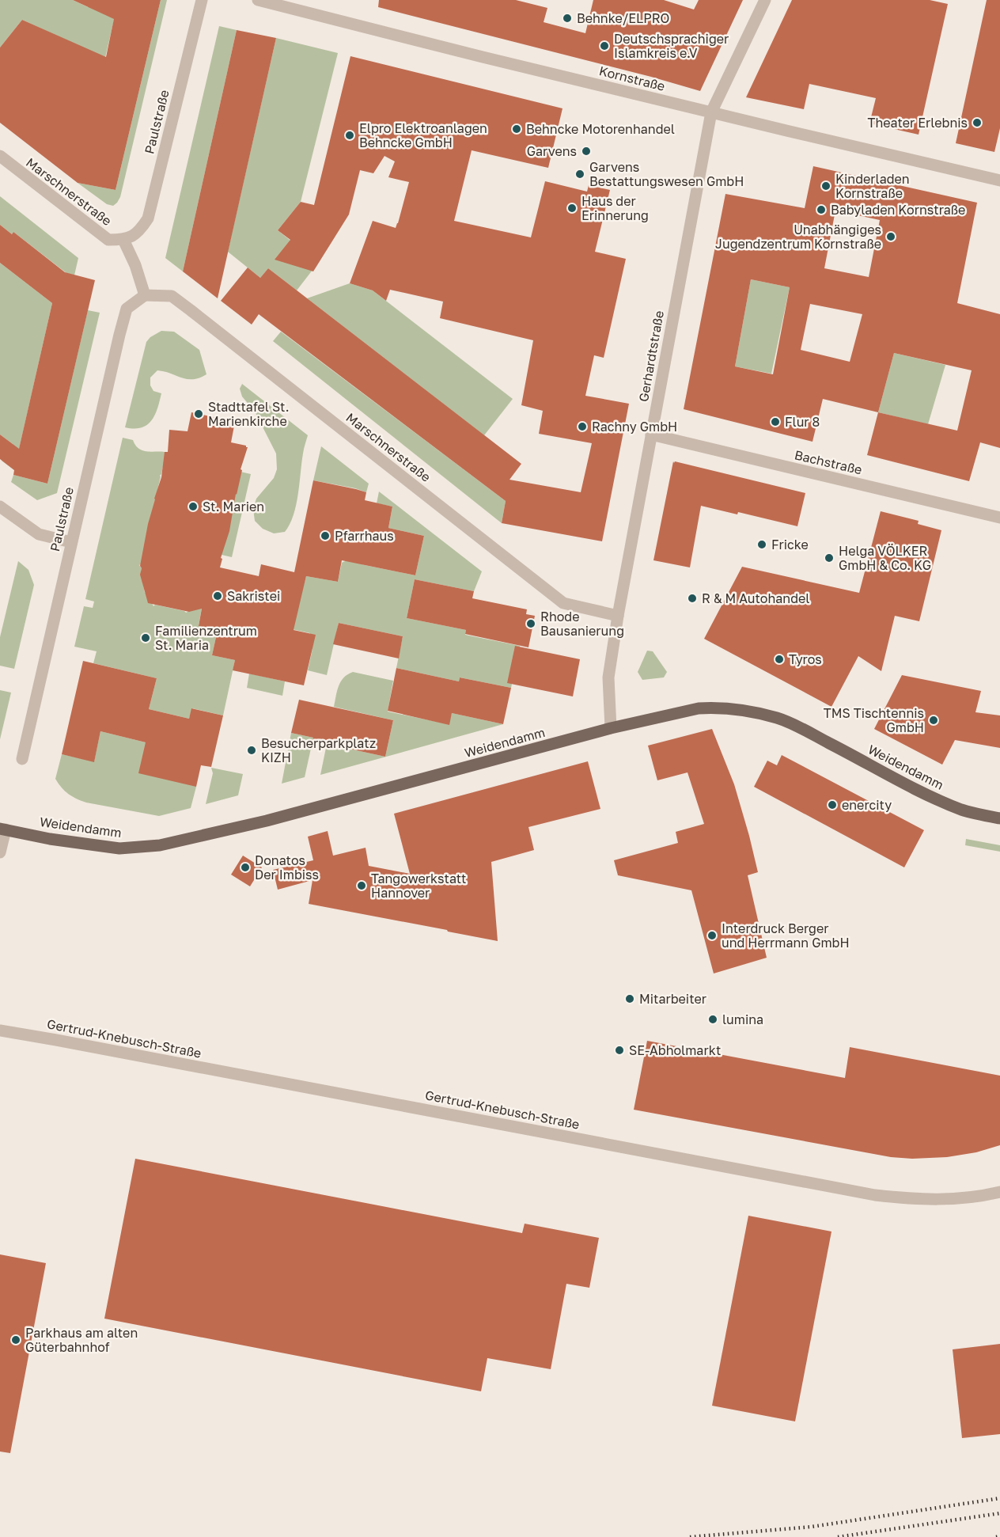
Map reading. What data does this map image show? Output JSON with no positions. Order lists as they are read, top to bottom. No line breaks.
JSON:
{"streets":{"main road":["Weidendamm"],"street":["Kornstraße","Paulstraße","Marschnerstraße","Gerhardtstraße","Bachstraße","Gertrud-Knebusch-Straße"]},"crossings":[["Kornstraße","Gerhardtstraße"],["Paulstraße","Marschnerstraße"],["Marschnerstraße","Gerhardtstraße"],["Gerhardtstraße","Bachstraße"],["Gerhardtstraße","Weidendamm"]],"places":["Behnke/ELPRO","Deutschsprachiger Islamkreis e.V","Theater Erlebnis","Behncke Motorenhandel","Elpro Elektroanlagen Behncke GmbH","Garvens","Garvens Bestattungswesen GmbH","Kinderladen Kornstraße","Haus der Erinnerung","Babyladen Kornstraße","Unabhängiges Jugendzentrum Kornstraße","Stadttafel St. Marienkirche","Flur 8","Rachny GmbH","St. Marien","Pfarrhaus","Fricke","Helga VÖLKER GmbH & Co. KG","Sakristei","R & M Autohandel","Rhode Bausanierung","Familienzentrum St. Maria","Tyros","TMS Tischtennis GmbH","Besucherparkplatz KIZH","enercity","Donatos Der Imbiss","Tangowerkstatt Hannover","Interdruck Berger und Herrmann GmbH","Mitarbeiter","lumina","SE-Abholmarkt","Parkhaus am alten Güterbahnhof"]}
